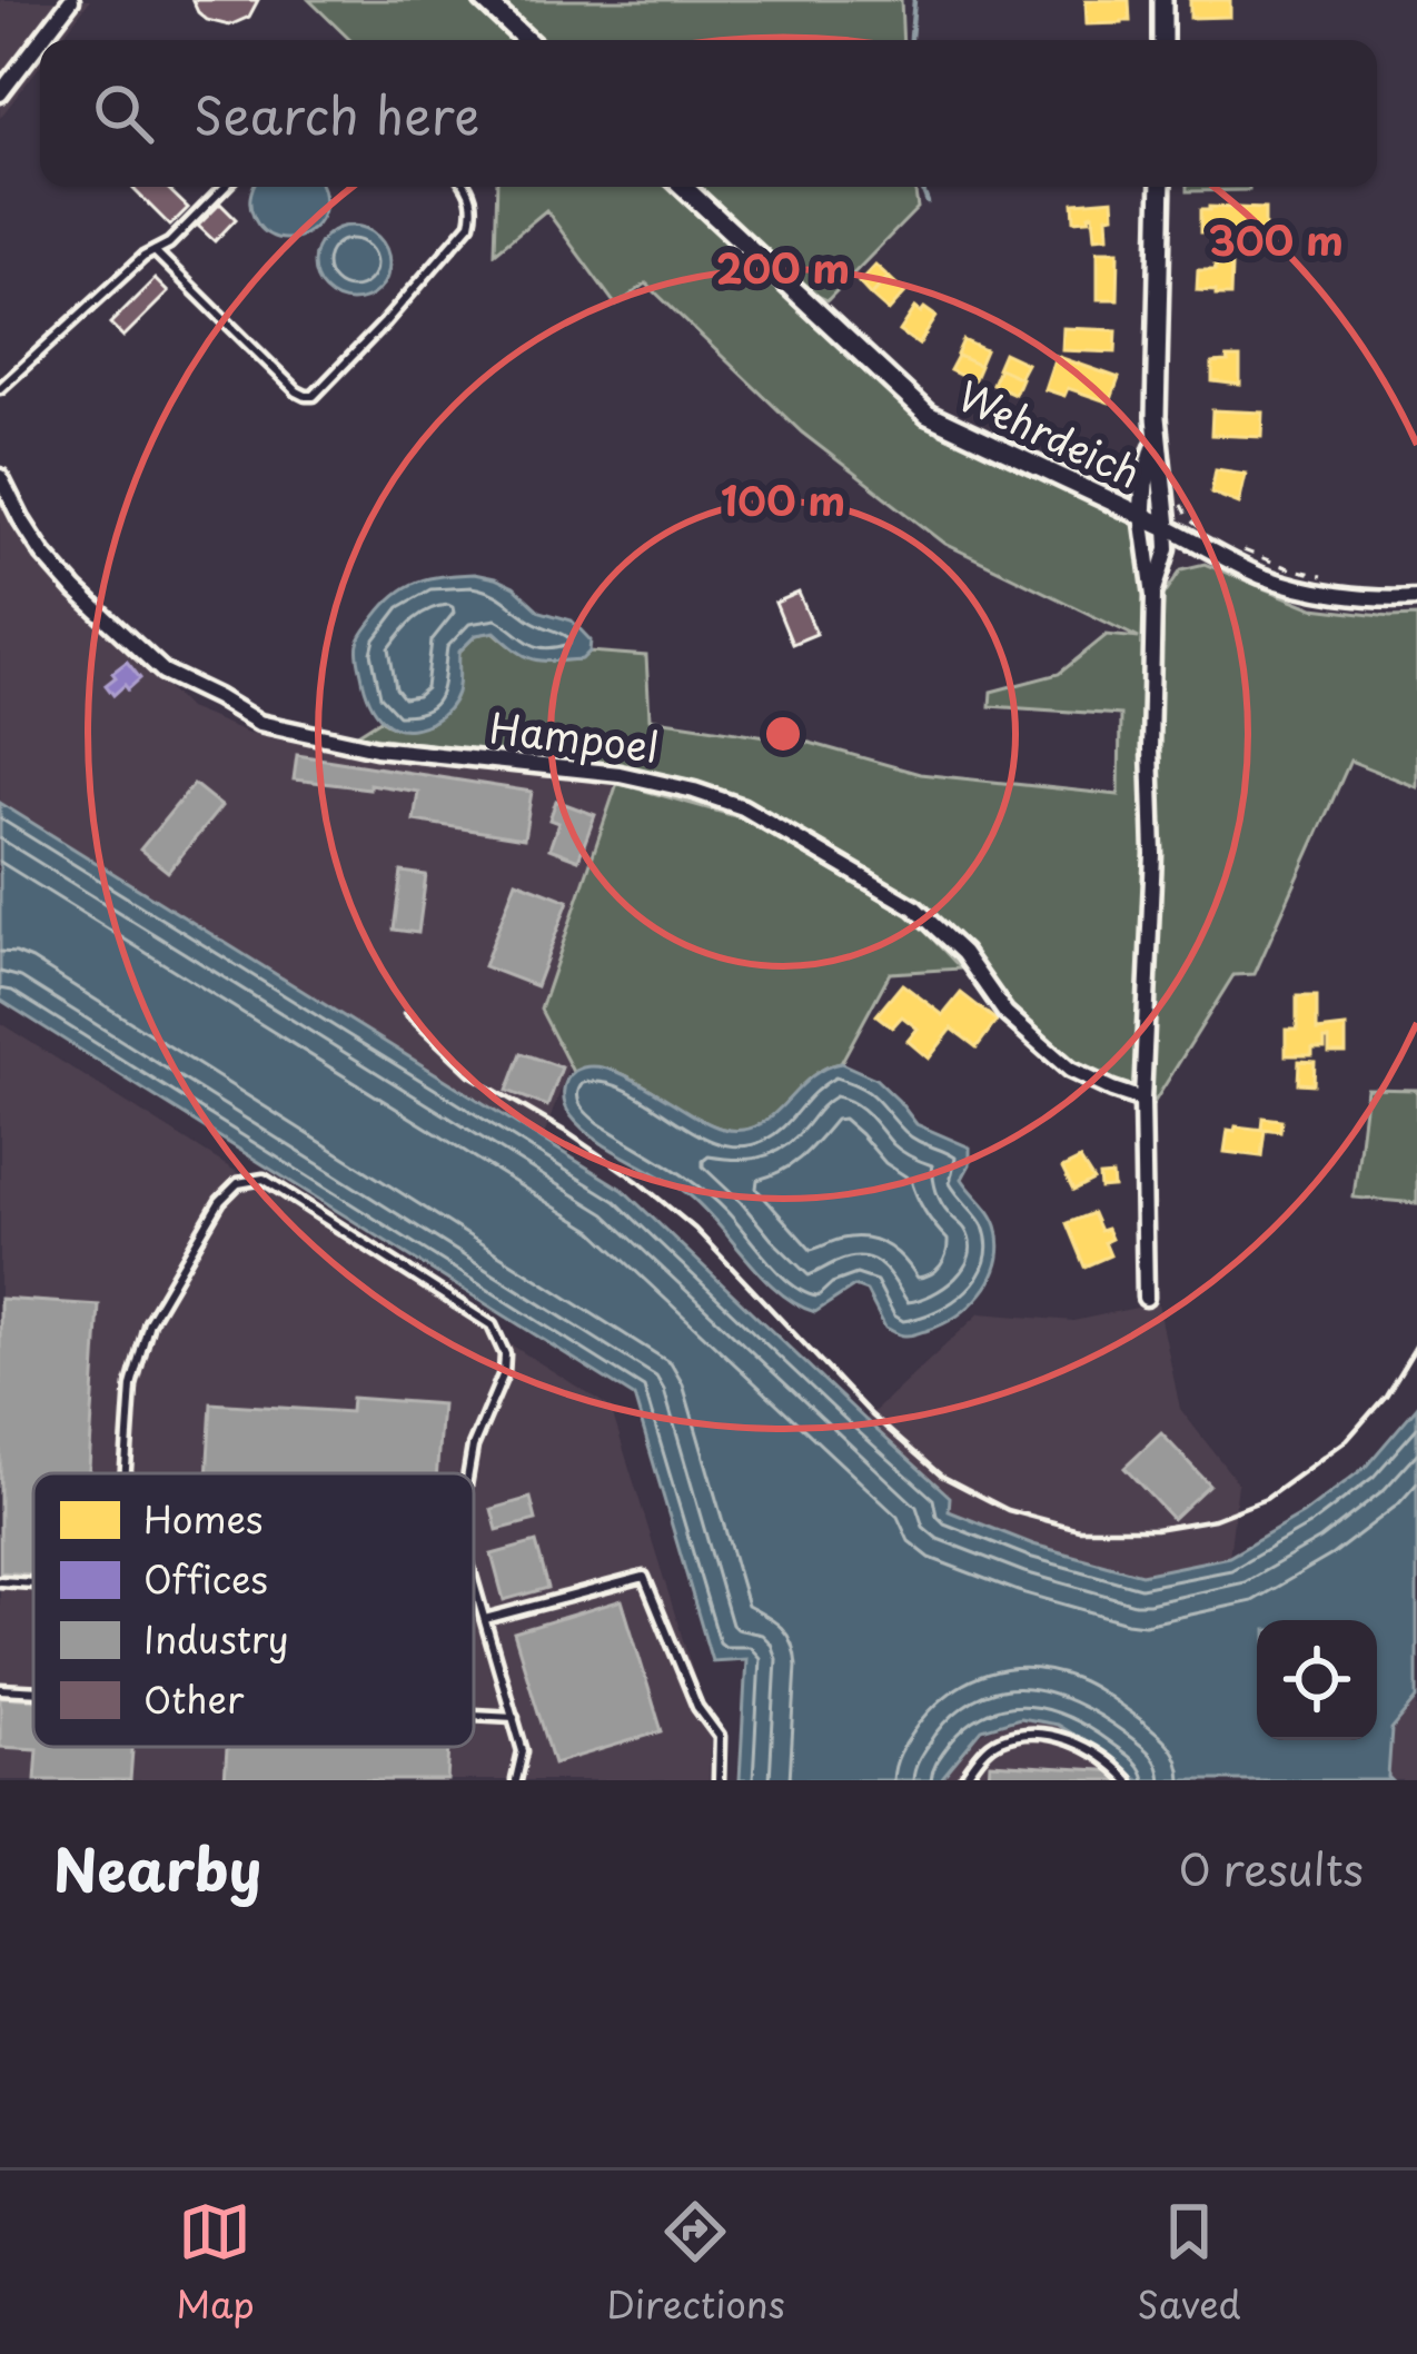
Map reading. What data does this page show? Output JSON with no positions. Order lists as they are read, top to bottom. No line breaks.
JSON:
{"streets":{"street":["Wehrdeich","Hampoel"]},"legend":["Homes","Offices","Industry","Other"],"page":{"search":"Search here","heading":["Nearby","0 results"],"nav":["Map","Directions","Saved"]},"rings":["300 m","200 m","100 m"]}
